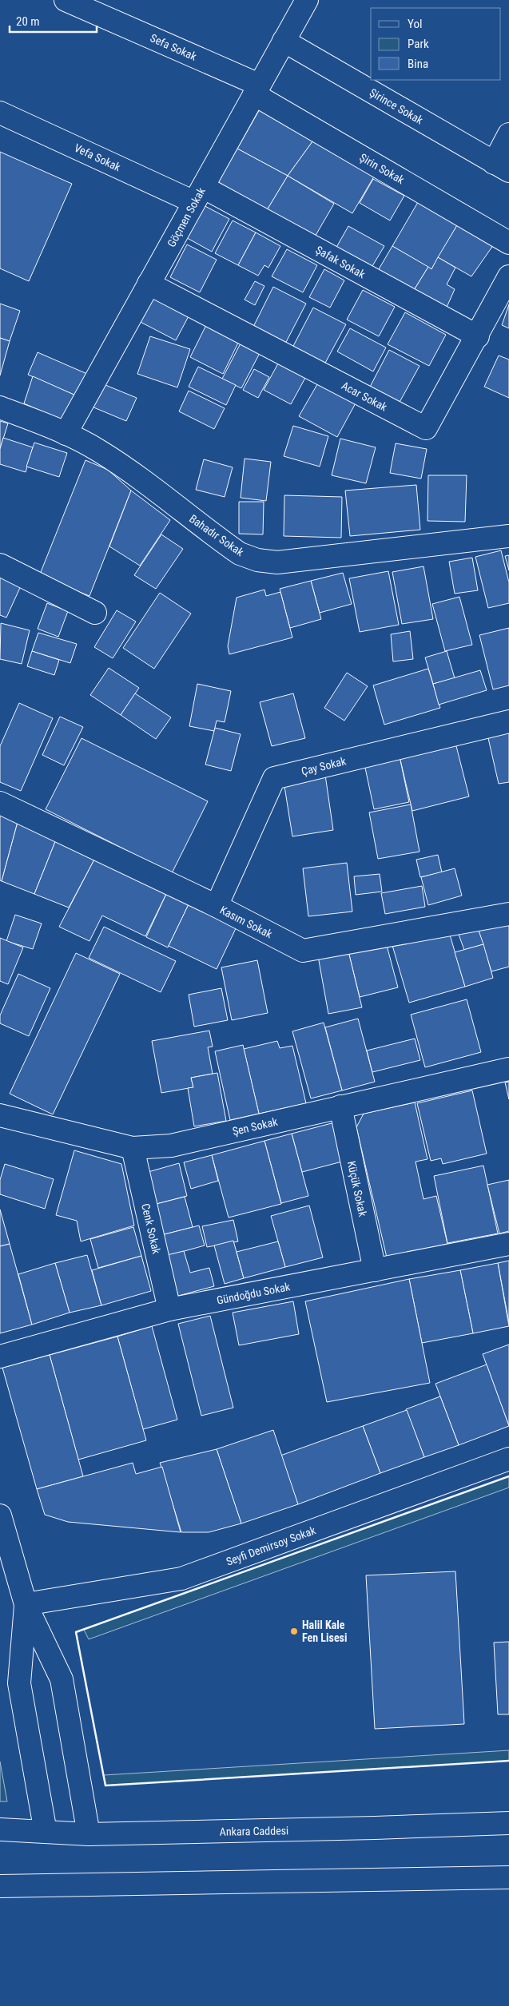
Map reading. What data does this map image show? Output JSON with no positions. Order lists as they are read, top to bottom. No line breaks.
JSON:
{"streets":{"main road":["Sefa Sokak","Şirince Sokak","Vefa Sokak","Şirin Sokak","Göçmen Sokak","Şafak Sokak","Acar Sokak","Bahadır Sokak","Çay Sokak","Kasım Sokak","Şen Sokak","Küçük Sokak","Cenk Sokak","Gündoğdu Sokak","Seyfi Demirsoy Sokak","Ankara Caddesi"]},"crossings":[["Sefa Sokak","Şirin Sokak"],["Sefa Sokak","Göçmen Sokak"],["Şirince Sokak","Göçmen Sokak"],["Vefa Sokak","Göçmen Sokak"],["Vefa Sokak","Şafak Sokak"],["Şirin Sokak","Göçmen Sokak"],["Göçmen Sokak","Şafak Sokak"],["Göçmen Sokak","Acar Sokak"],["Göçmen Sokak","Bahadır Sokak"],["Şafak Sokak","Acar Sokak"],["Çay Sokak","Kasım Sokak"],["Şen Sokak","Küçük Sokak"],["Şen Sokak","Cenk Sokak"],["Küçük Sokak","Gündoğdu Sokak"],["Cenk Sokak","Gündoğdu Sokak"]],"places":["Halil Kale Fen Lisesi"],"legend":["Yol","Park","Bina"],"scale_bar":"20 m"}
